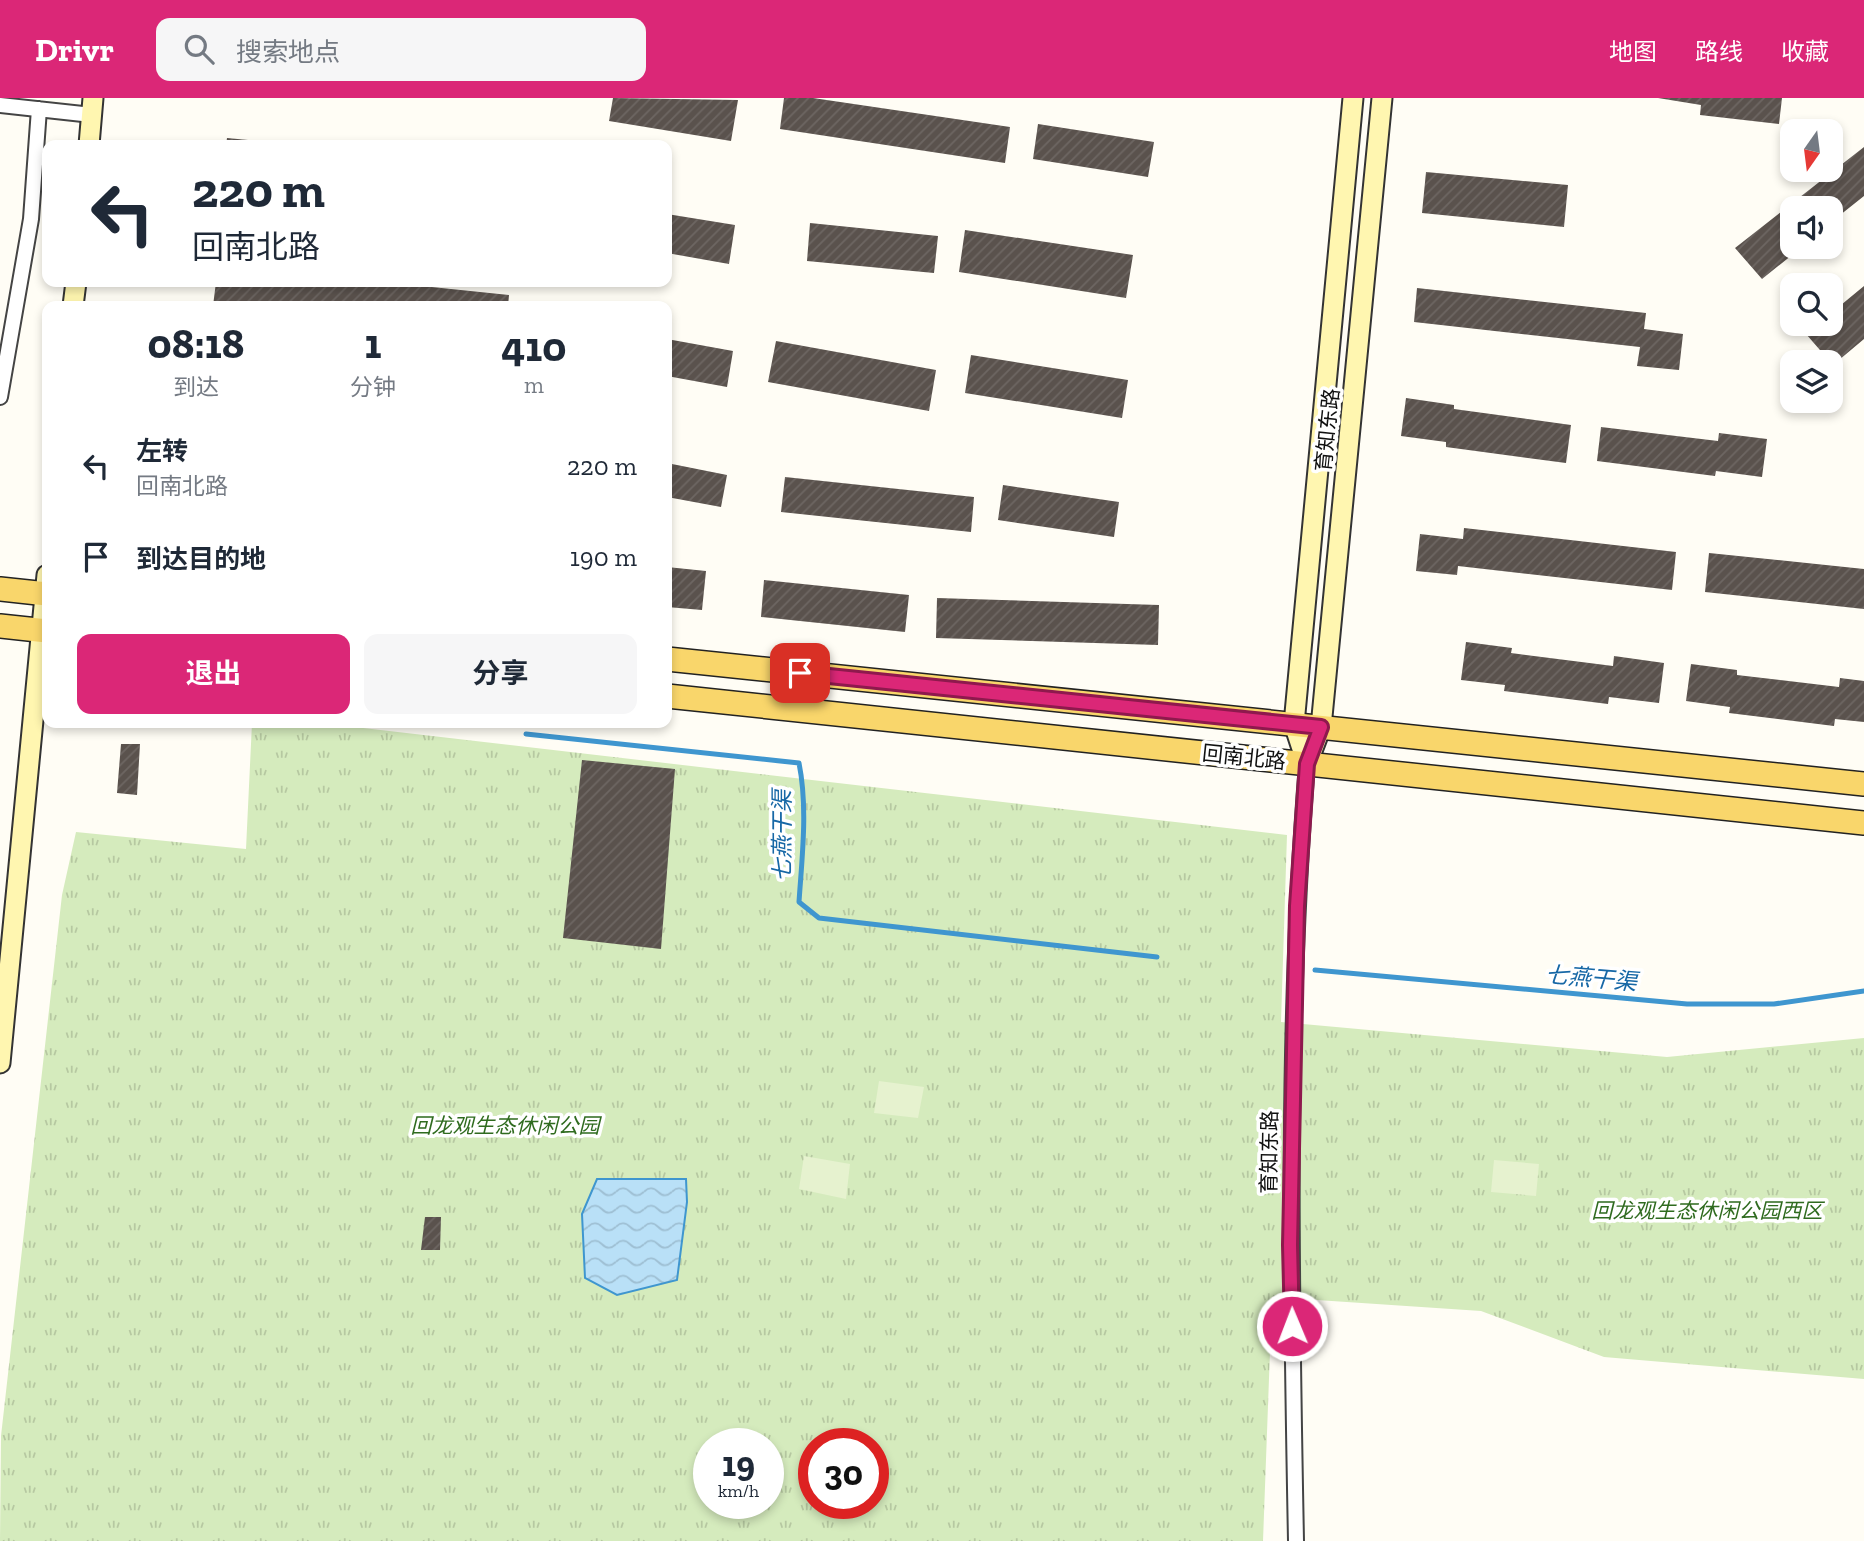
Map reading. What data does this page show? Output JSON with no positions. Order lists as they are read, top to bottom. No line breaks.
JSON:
{"streets":{"main road":["育知东路","回南北路"]},"crossings":[["育知东路","回南北路"]],"water":["七燕干渠"],"parks":["回龙观生态休闲公园","回龙观生态休闲公园西区"],"north":"bottom","page":{"header":"Drivr","search":"搜索地点","nav":["地图","路线","收藏"],"turn":["220 m","回南北路"],"eta":["08:18","到达","1","分钟","410","m"],"list":[{"name":"左转","note":"回南北路","value":"220 m"},{"name":"到达目的地","value":"190 m"}],"buttons":["退出","分享"],"speed":"19 km/h","limit":"30"}}
